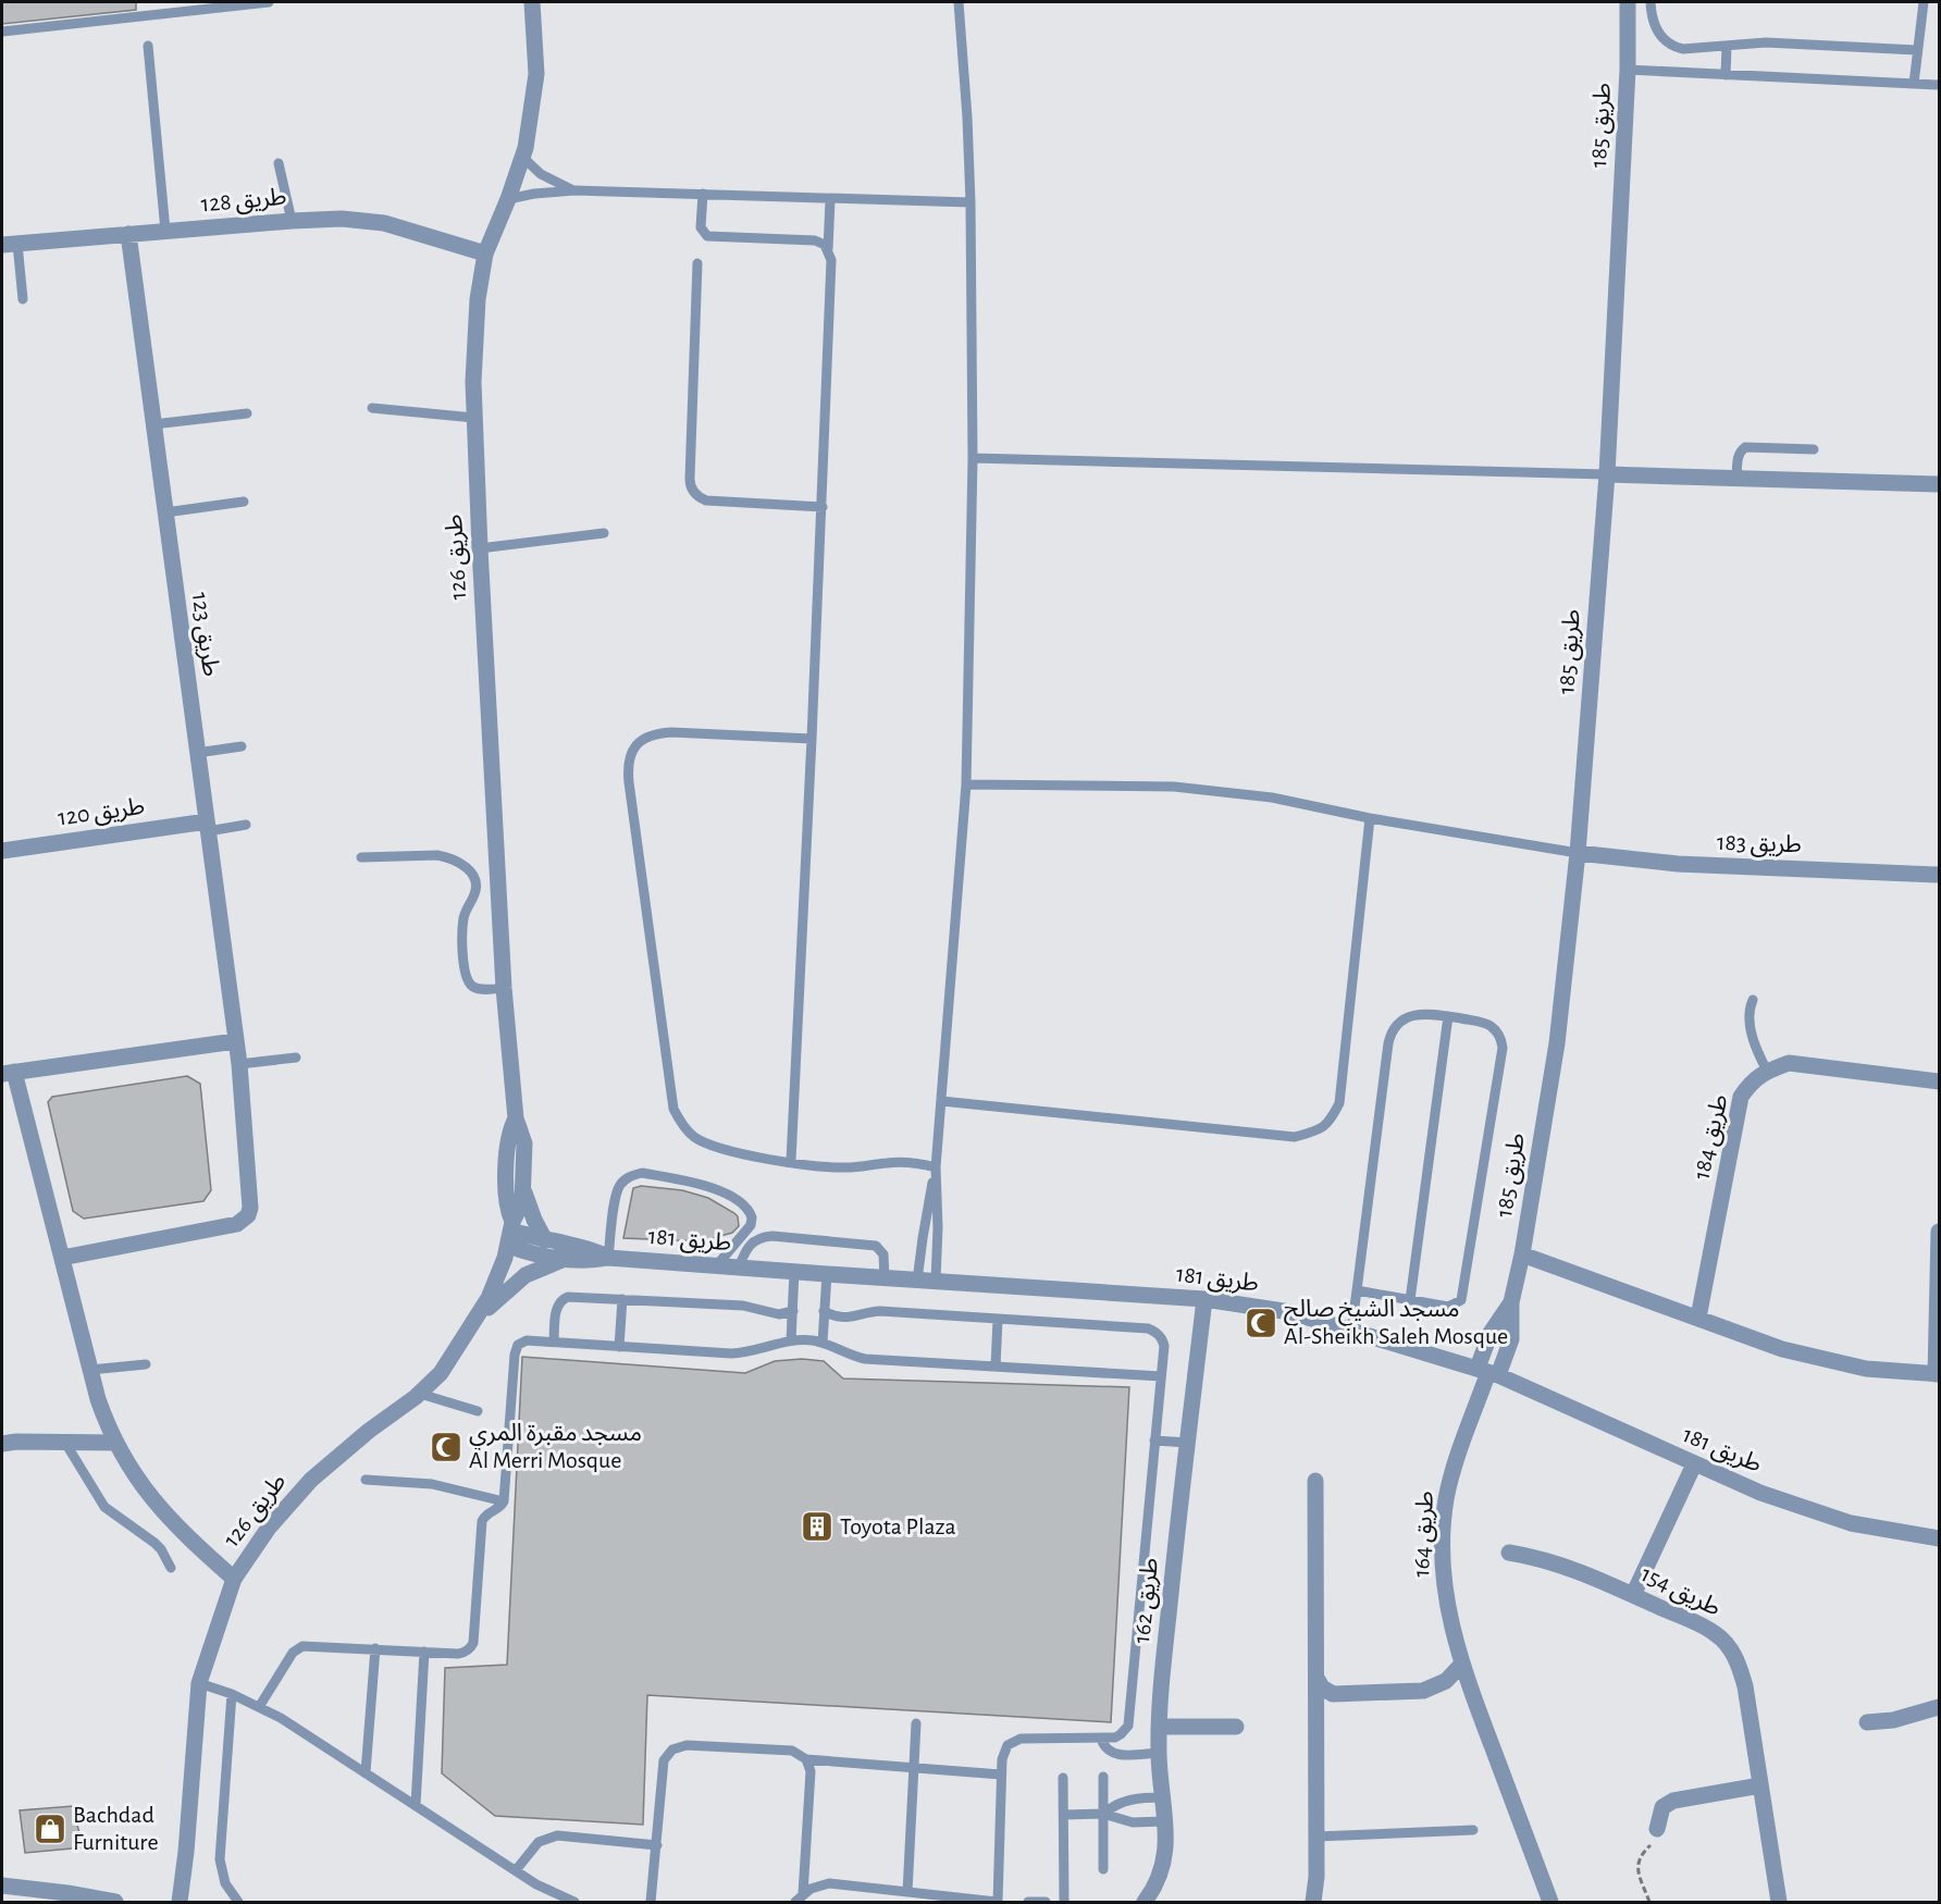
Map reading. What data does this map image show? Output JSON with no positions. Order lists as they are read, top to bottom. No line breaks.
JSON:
{"streets":{"street":["طريق 185","طريق 128","طريق 126","طريق 123","طريق 120","طريق 183","طريق 184","طريق 181","طريق 164","طريق 154","طريق 162"]},"crossings":[["طريق 185","طريق 183"],["طريق 185","طريق 181"],["طريق 185","طريق 164"],["طريق 128","طريق 126"],["طريق 128","طريق 123"],["طريق 126","طريق 181"],["طريق 123","طريق 120"],["طريق 181","طريق 164"],["طريق 181","طريق 162"]],"places":{"mosque":["مسجد الشيخ صالح Al-Sheikh Saleh Mosque","مسجد مقبرة المري Al Merri Mosque"],"building":["Toyota Plaza"],"shop":["Bachdad Furniture"]}}
